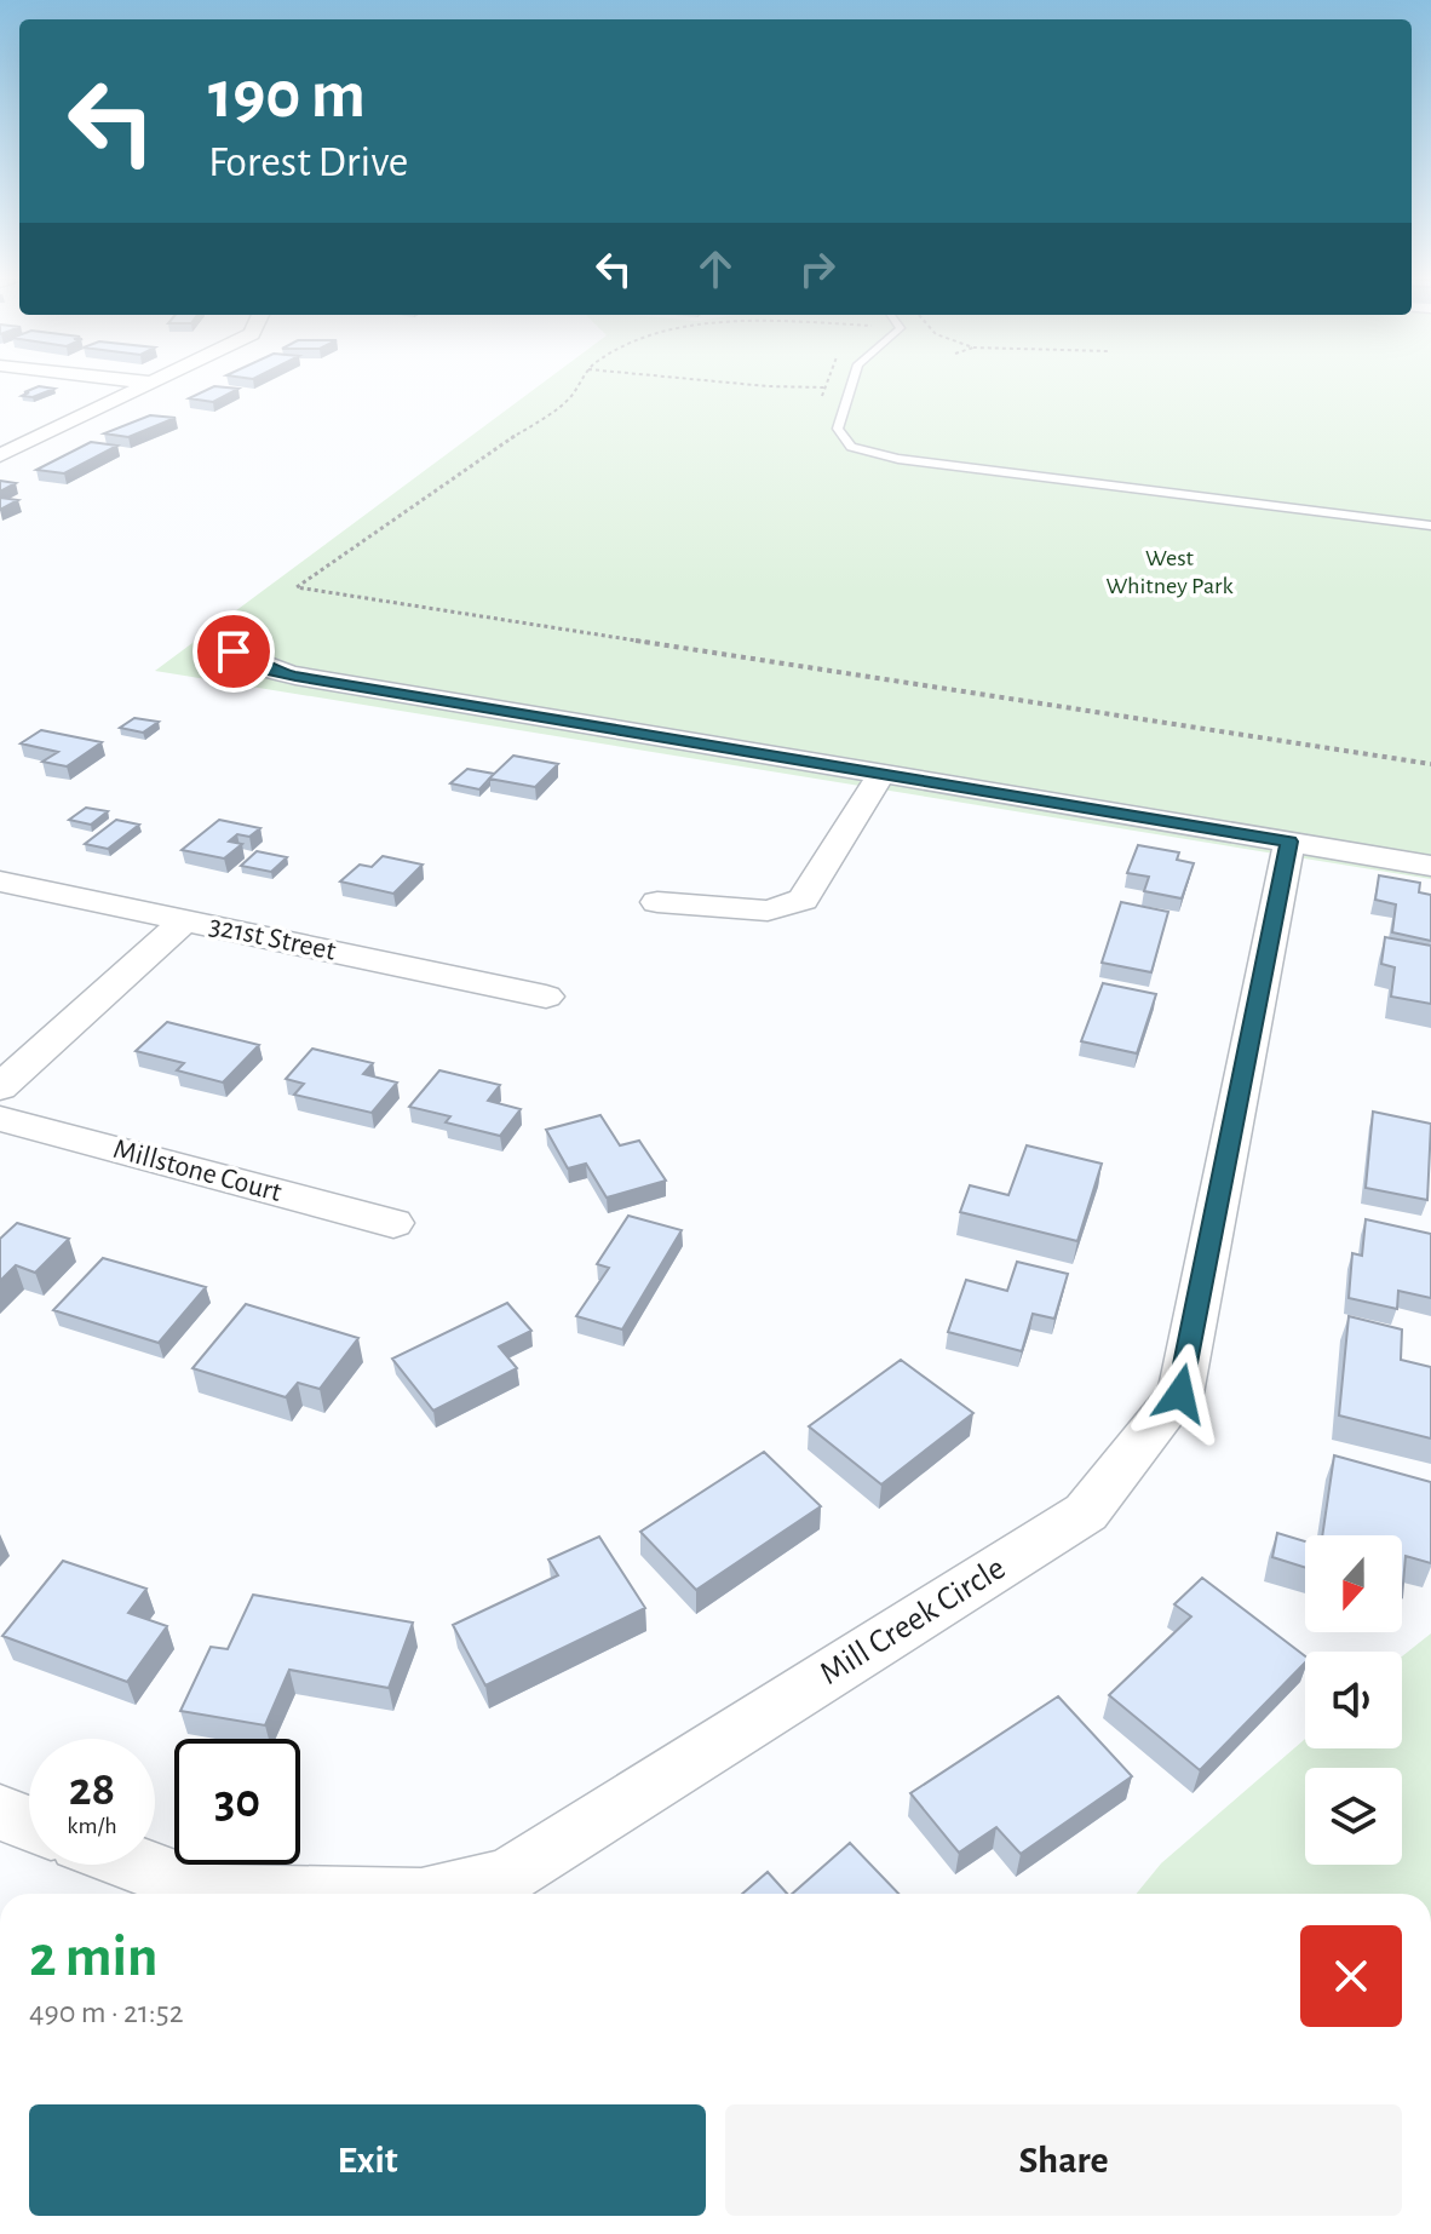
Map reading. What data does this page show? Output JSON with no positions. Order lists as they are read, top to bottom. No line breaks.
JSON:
{"streets":{"street":["321st Street","Millstone Court","Mill Creek Circle"]},"parks":["West Whitney Park"],"north":"bottom","page":{"turn":["190 m","Forest Drive"],"speed":"28 km/h","limit":"30","heading":["2 min","490 m · 21:52"],"buttons":["Exit","Share"]}}
